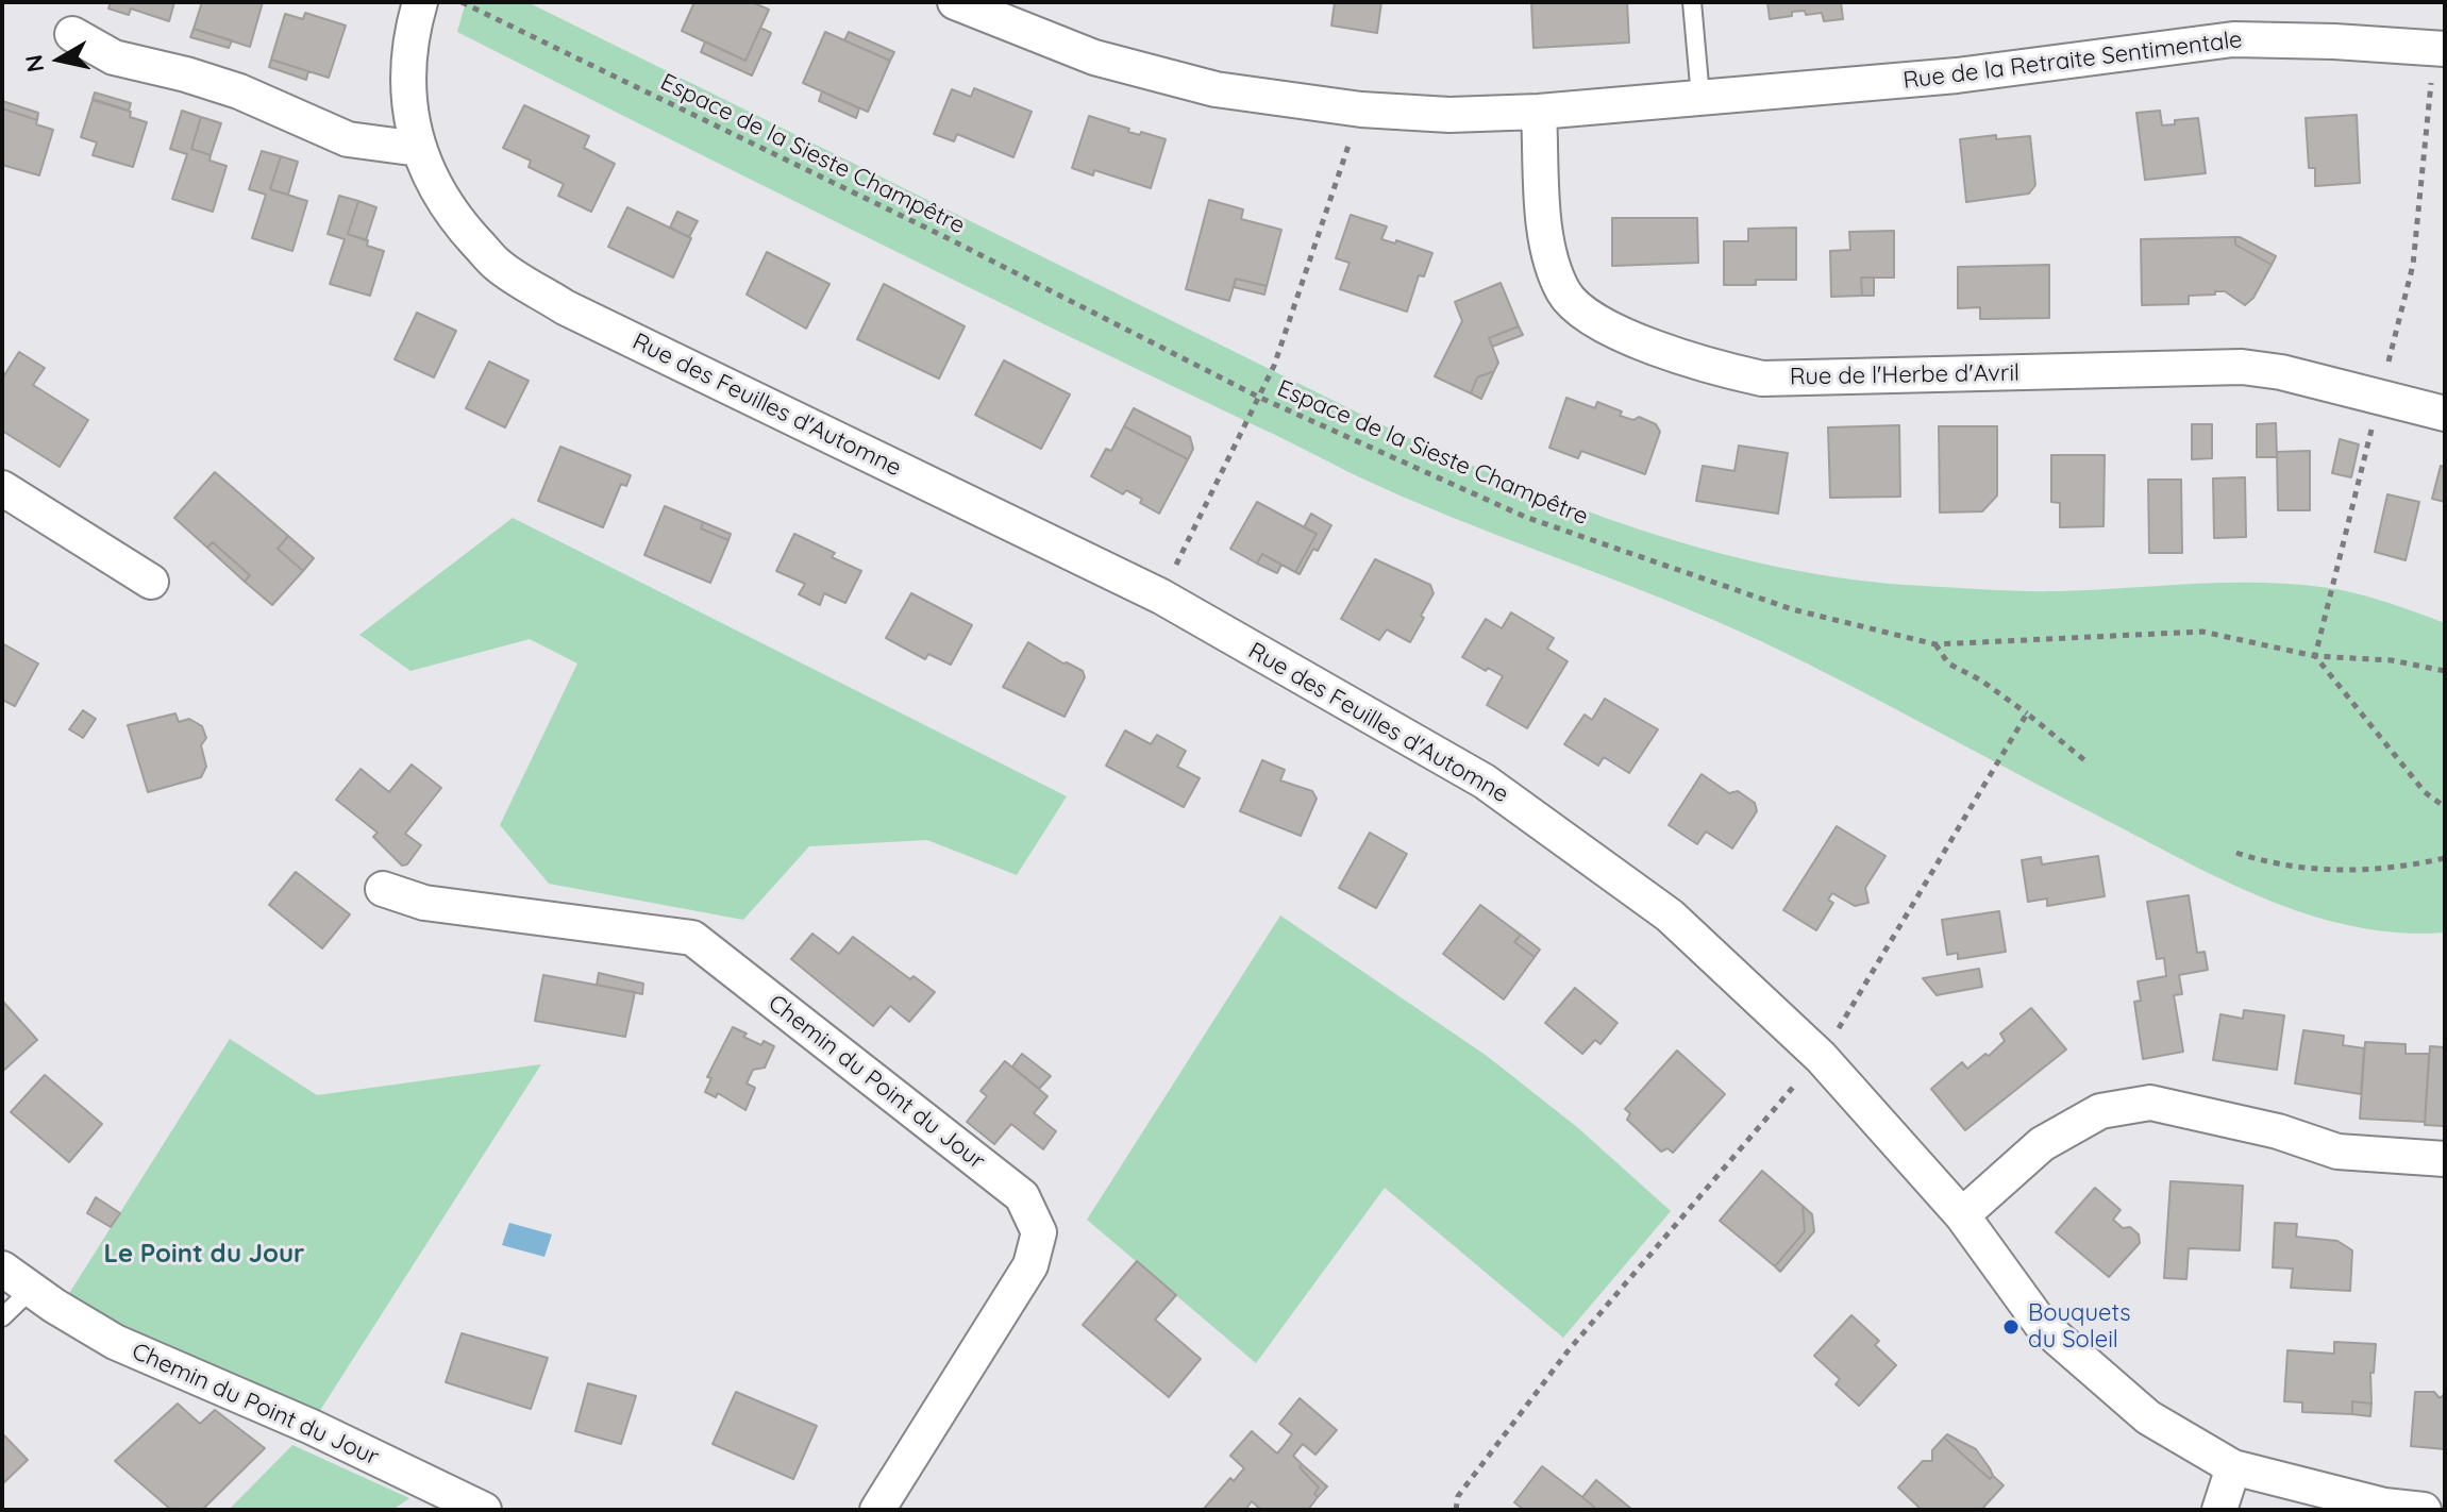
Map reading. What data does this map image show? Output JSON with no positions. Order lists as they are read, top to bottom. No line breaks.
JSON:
{"streets":{"street":["Rue de la Retraite Sentimentale","Rue de l'Herbe d'Avril","Rue des Feuilles d'Automne","Chemin du Point du Jour"],"path":["Espace de la Sieste Champêtre"]},"crossings":[["Rue de la Retraite Sentimentale","Rue de l'Herbe d'Avril"]],"districts":["Le Point du Jour"],"places":["Bouquets du Soleil"],"north":"left"}
